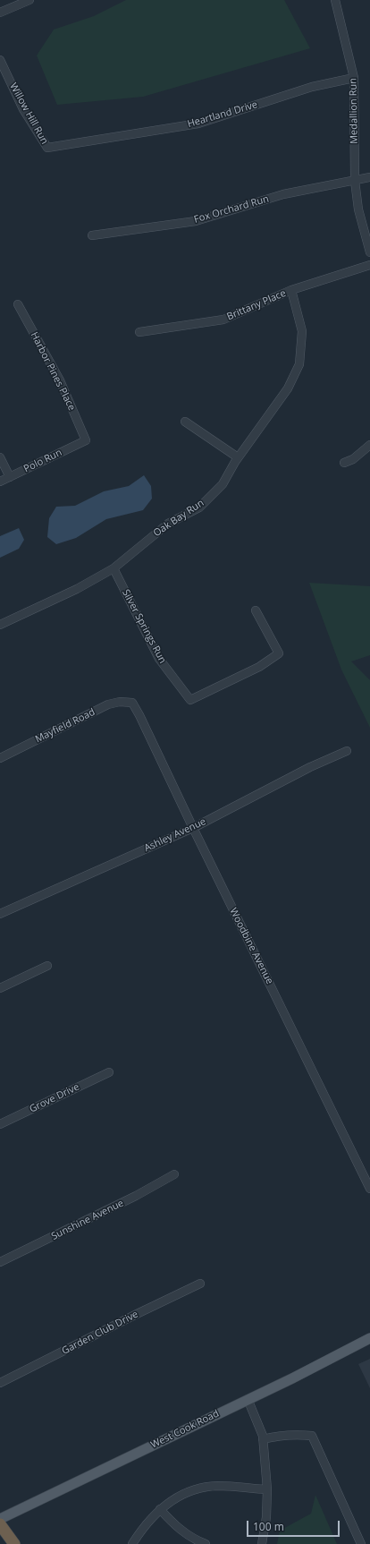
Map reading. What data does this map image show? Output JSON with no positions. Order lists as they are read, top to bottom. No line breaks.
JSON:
{"streets":{"main road":["West Cook Road"],"street":["Medallion Run","Willow Hill Run","Heartland Drive","Fox Orchard Run","Brittany Place","Harbor Pines Place","Polo Run","Oak Bay Run","Silver Springs Run","Mayfield Road","Ashley Avenue","Woodbine Avenue","Grove Drive","Sunshine Avenue","Garden Club Drive"]},"crossings":[["Medallion Run","Heartland Drive"],["Medallion Run","Fox Orchard Run"],["Willow Hill Run","Heartland Drive"],["Brittany Place","Oak Bay Run"],["Harbor Pines Place","Polo Run"],["Oak Bay Run","Silver Springs Run"],["Mayfield Road","Woodbine Avenue"],["Ashley Avenue","Woodbine Avenue"]],"scale_bar":"100 m"}
